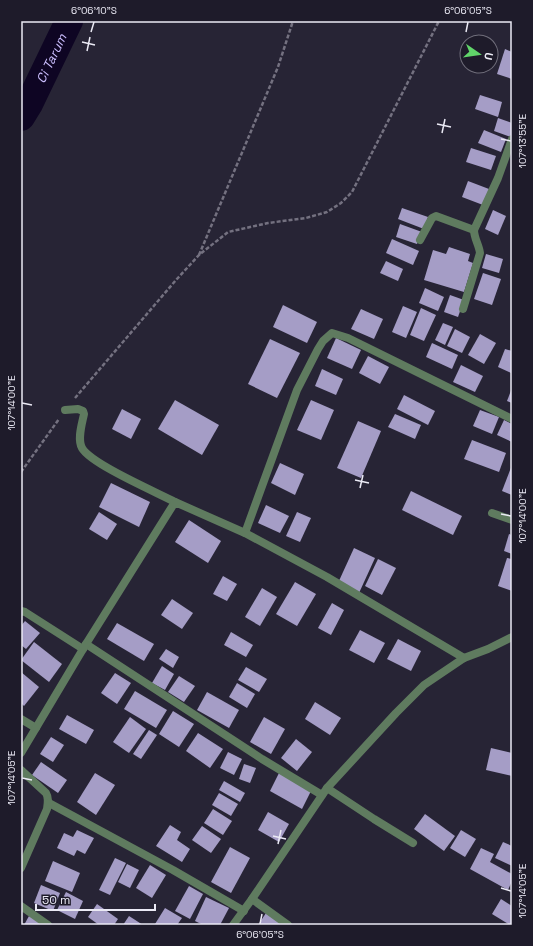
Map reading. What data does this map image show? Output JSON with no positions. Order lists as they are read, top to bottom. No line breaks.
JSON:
{"water":["Ci Tarum"],"scale_bar":"50 m","north":"right","coordinates":["6°06'10\"S","6°06'05\"S","107°13'55\"E","107°14'00\"E","107°14'05\"E"]}
